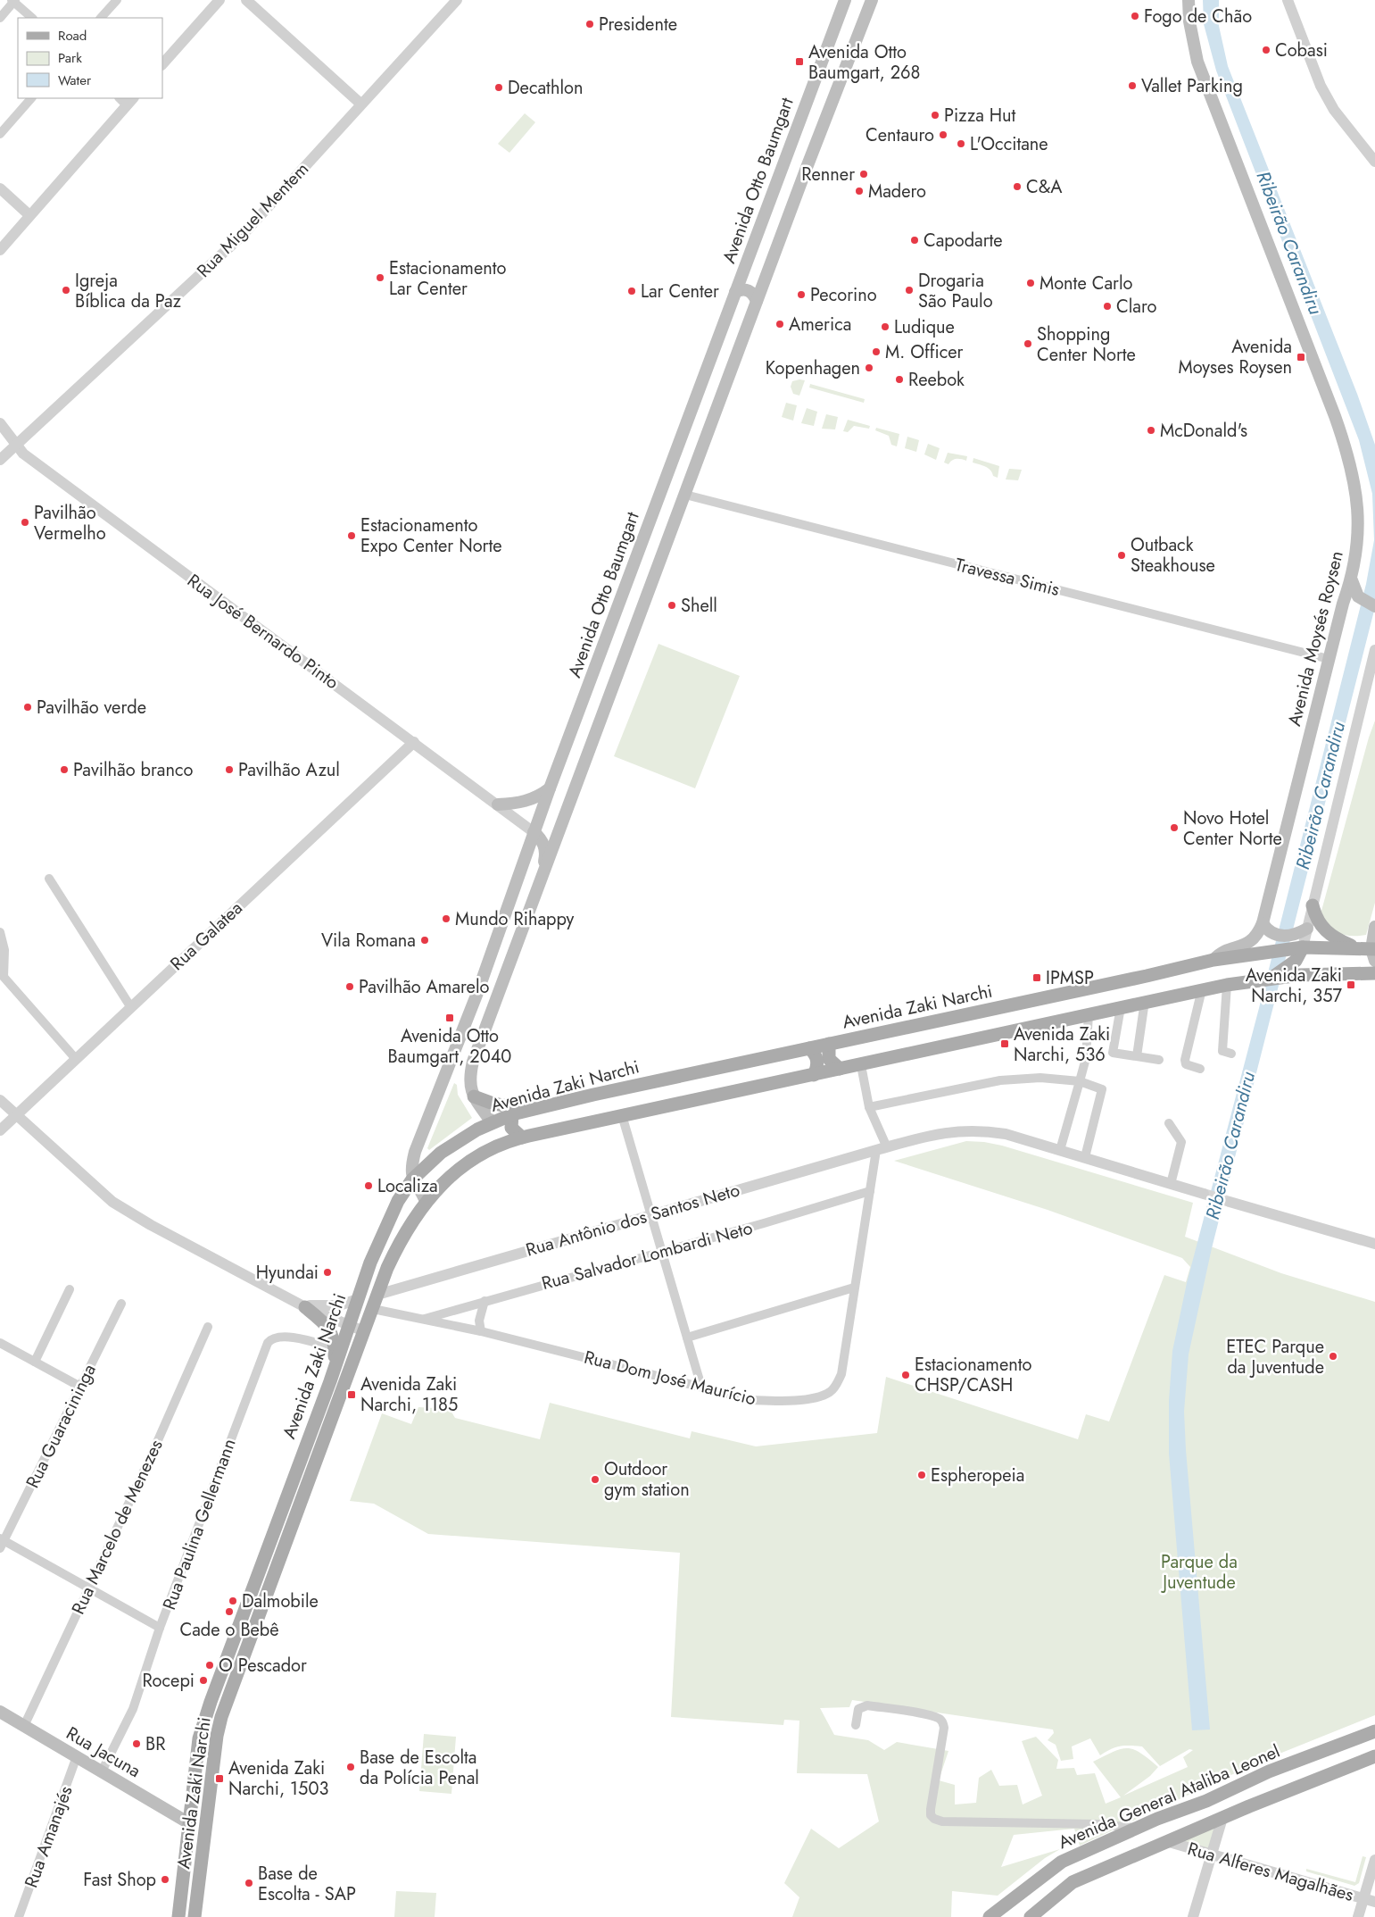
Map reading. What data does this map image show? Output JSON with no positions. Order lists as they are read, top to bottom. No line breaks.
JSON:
{"streets":{"main road":["Avenida Otto Baumgart","Avenida Moysés Roysen","Avenida Zaki Narchi","Rua Jacuna","Avenida General Ataliba Leonel"],"street":["Rua Miguel Mentem","Travessa Simis","Rua José Bernardo Pinto","Rua Galatea","Rua Antônio dos Santos Neto","Rua Salvador Lombardi Neto","Rua Dom José Maurício","Rua Guaracininga","Rua Paulina Gellermann","Rua Marcelo de Menezes","Rua Amanajés","Rua Alferes Magalhães"]},"crossings":[["Avenida Otto Baumgart","Rua José Bernardo Pinto"],["Avenida Otto Baumgart","Avenida Zaki Narchi"],["Rua Miguel Mentem","Rua José Bernardo Pinto"],["Travessa Simis","Avenida Moysés Roysen"],["Rua José Bernardo Pinto","Rua Galatea"],["Avenida Moysés Roysen","Avenida Zaki Narchi"],["Avenida Zaki Narchi","Rua Antônio dos Santos Neto"],["Avenida Zaki Narchi","Rua Dom José Maurício"],["Avenida Zaki Narchi","Rua Paulina Gellermann"],["Avenida Zaki Narchi","Rua Jacuna"],["Rua Antônio dos Santos Neto","Rua Dom José Maurício"],["Rua Salvador Lombardi Neto","Rua Dom José Maurício"],["Rua Paulina Gellermann","Rua Jacuna"],["Rua Marcelo de Menezes","Rua Jacuna"],["Rua Jacuna","Rua Amanajés"]],"water":["Ribeirão Carandiru"],"parks":["Parque da Juventude"],"places":{"other":["Fogo de Chão","Presidente","Cobasi","Vallet Parking","Decathlon","Pizza Hut","Centauro","L'Occitane","Renner","C&A","Madero","Capodarte","Estacionamento Lar Center","Monte Carlo","Igreja Bíblica da Paz","Drogaria São Paulo","Lar Center","Pecorino","Claro","America","Ludique","Shopping Center Norte","M. Officer","Kopenhagen","Reebok","McDonald's","Pavilhão Vermelho","Estacionamento Expo Center Norte","Outback Steakhouse","Shell","Pavilhão verde","Pavilhão branco","Pavilhão Azul","Novo Hotel Center Norte","Mundo Rihappy","Vila Romana","Pavilhão Amarelo","Localiza","Hyundai","ETEC Parque da Juventude","Estacionamento CHSP/CASH","Espheropeia","Outdoor gym station","Dalmobile","Cade o Bebê","O Pescador","Rocepi","BR","Base de Escolta da Polícia Penal","Fast Shop","Base de Escolta - SAP"],"transit":["Avenida Otto Baumgart, 268","Avenida Moyses Roysen","IPMSP","Avenida Zaki Narchi, 357","Avenida Otto Baumgart, 2040","Avenida Zaki Narchi, 536","Avenida Zaki Narchi, 1185","Avenida Zaki Narchi, 1503"]},"legend":["Road","Park","Water"]}
